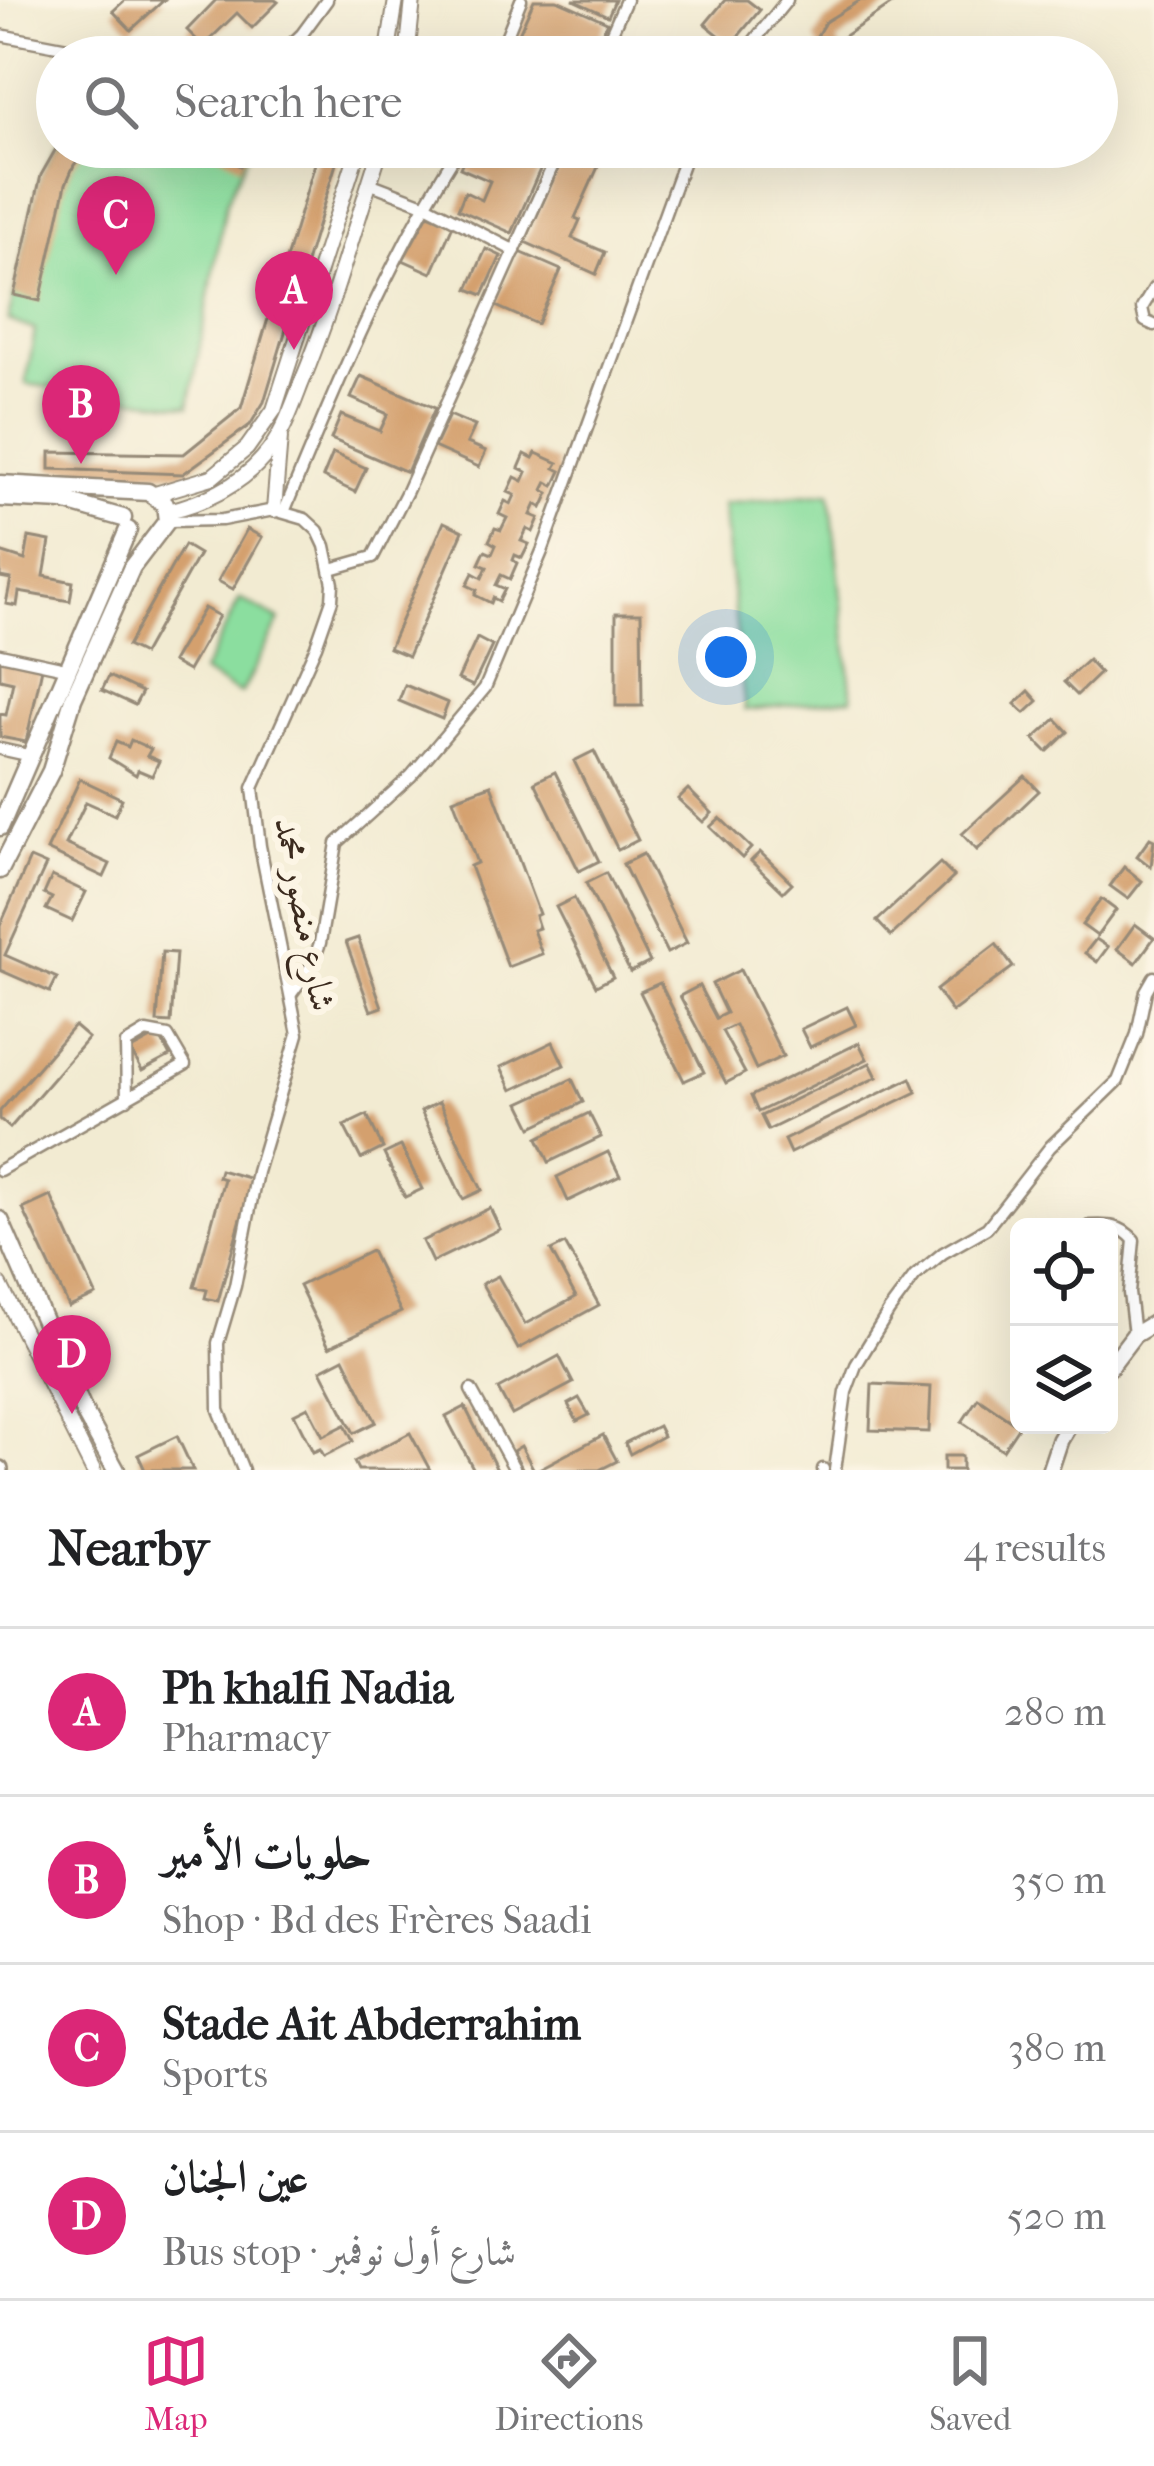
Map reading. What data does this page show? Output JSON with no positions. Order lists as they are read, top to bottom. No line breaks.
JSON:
{"streets":{"street":["شارع منصور محمد"]},"page":{"search":"Search here","pins":["C","A","B","D"],"heading":["Nearby","4 results"],"list":[{"mark":"A","name":"Ph khalfi Nadia","note":"Pharmacy","value":"280 m"},{"mark":"B","name":"حلويات الأمير","note":"Shop · Bd des Frères Saadi","value":"350 m"},{"mark":"C","name":"Stade Ait Abderrahim","note":"Sports","value":"380 m"},{"mark":"D","name":"عين الجنان","note":"Bus stop · شارع أول نوفمبر","value":"520 m"}],"nav":["Map","Directions","Saved"]}}
